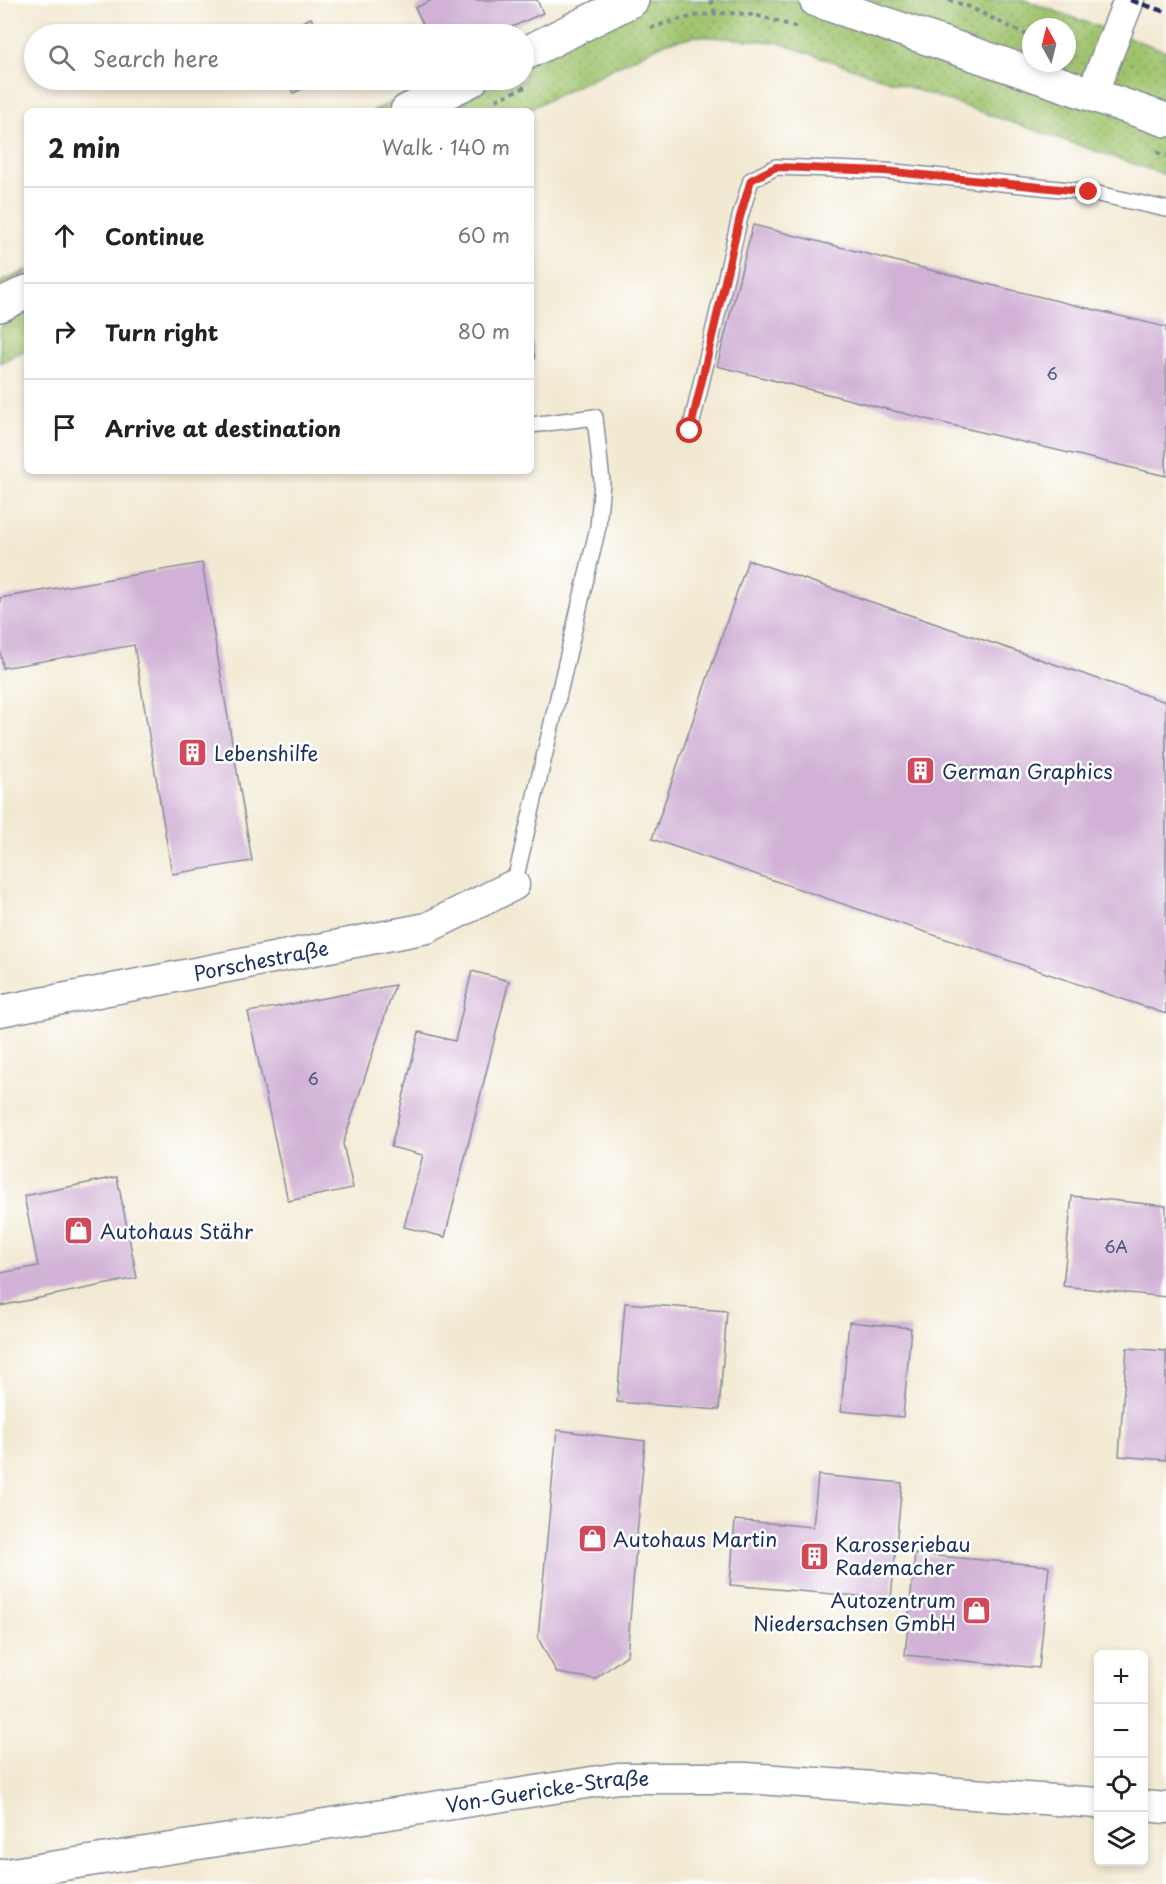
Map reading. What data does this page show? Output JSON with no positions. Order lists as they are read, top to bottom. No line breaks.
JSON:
{"streets":{"street":["Porschestraße","Von-Guericke-Straße"]},"places":{"building":["Lebenshilfe","German Graphics","Karosseriebau Rademacher"],"shop":["Autohaus Stähr","Autohaus Martin","Autozentrum Niedersachsen GmbH"]},"house_numbers":["6","6","6A"],"north":"top","page":{"search":"Search here","heading":["2 min","Walk · 140 m"],"list":[["Continue","60 m"],["Turn right","80 m"],"Arrive at destination"],"map_buttons":["+","−"]}}
